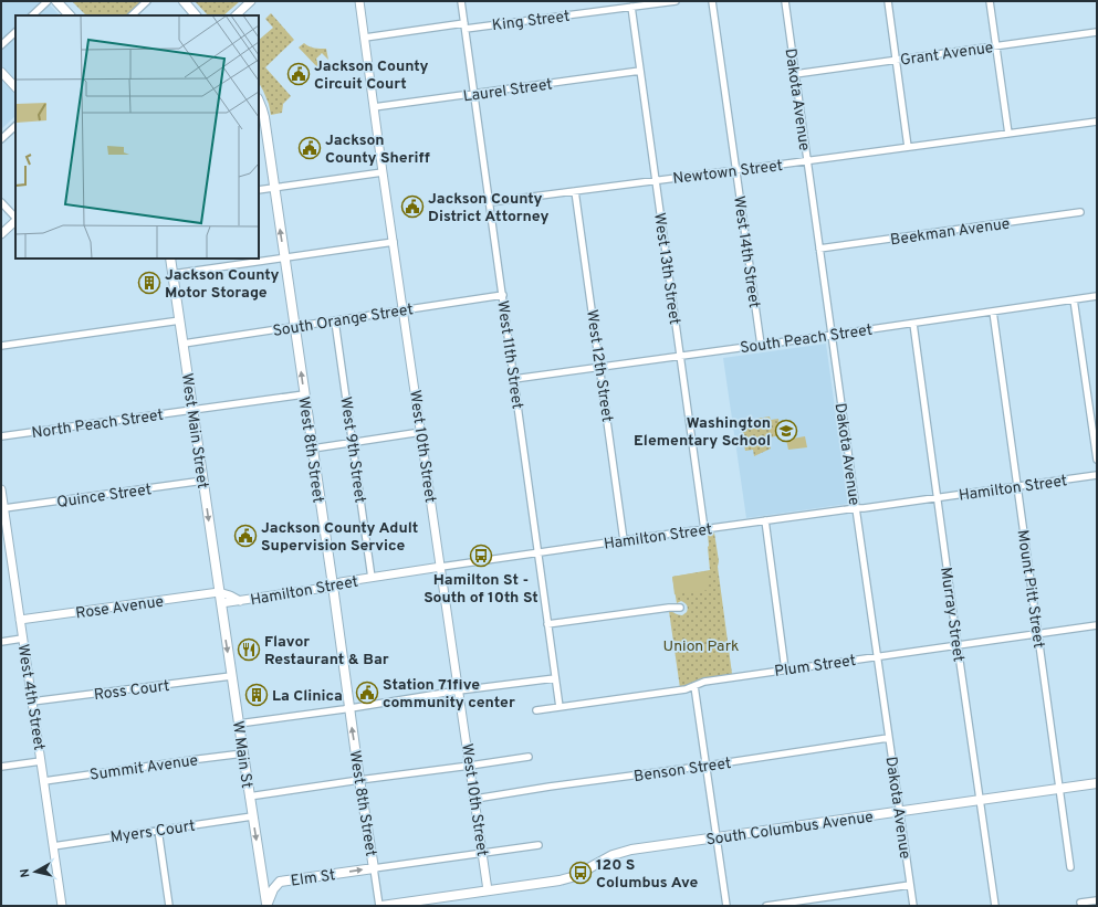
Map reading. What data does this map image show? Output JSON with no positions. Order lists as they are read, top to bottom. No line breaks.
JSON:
{"streets":{"main road":["West Main Street","West 8th Street","W Main St","South Columbus Avenue","Elm St"],"street":["King Street","Grant Avenue","Laurel Street","Dakota Avenue","Newtown Street","Beekman Avenue","West 14th Street","West 13th Street","South Orange Street","South Peach Street","West 11th Street","West 12th Street","North Peach Street","West 10th Street","West 9th Street","Hamilton Street","Quince Street","Mount Pitt Street","Rose Avenue","Murray Street","Plum Street","Ross Court","West 4th Street","Summit Avenue","Benson Street","Myers Court"]},"crossings":[["King Street","West 13th Street"],["King Street","West 11th Street"],["King Street","West 10th Street"],["Grant Avenue","Dakota Avenue"],["Laurel Street","West 13th Street"],["Laurel Street","West 11th Street"],["Laurel Street","West 10th Street"],["Dakota Avenue","Newtown Street"],["Dakota Avenue","Beekman Avenue"],["Dakota Avenue","South Peach Street"],["Dakota Avenue","Hamilton Street"],["Dakota Avenue","Plum Street"],["Dakota Avenue","Benson Street"],["Dakota Avenue","South Columbus Avenue"],["Newtown Street","West 14th Street"],["Newtown Street","West 13th Street"],["Newtown Street","West 11th Street"],["Newtown Street","West 12th Street"],["West 14th Street","South Peach Street"],["West 13th Street","South Peach Street"],["West 13th Street","Hamilton Street"],["South Orange Street","West 11th Street"],["South Orange Street","West Main Street"],["South Orange Street","West 10th Street"],["South Orange Street","West 8th Street"],["South Orange Street","West 9th Street"],["South Peach Street","West 11th Street"],["South Peach Street","West 12th Street"],["South Peach Street","Mount Pitt Street"],["South Peach Street","Murray Street"],["West 11th Street","Hamilton Street"],["West 11th Street","Plum Street"],["West 12th Street","Hamilton Street"],["North Peach Street","West Main Street"],["West Main Street","Hamilton Street"],["West Main Street","Quince Street"],["West Main Street","Rose Avenue"],["West Main Street","W Main St"],["West 10th Street","Hamilton Street"],["West 10th Street","Benson Street"],["West 10th Street","South Columbus Avenue"],["West 8th Street","Hamilton Street"],["West 8th Street","South Columbus Avenue"],["West 8th Street","Elm St"],["West 9th Street","Hamilton Street"],["Hamilton Street","Mount Pitt Street"],["Hamilton Street","Murray Street"],["Hamilton Street","W Main St"],["Quince Street","West 4th Street"],["Mount Pitt Street","Plum Street"],["Mount Pitt Street","South Columbus Avenue"],["Rose Avenue","West 4th Street"],["Murray Street","Plum Street"],["Murray Street","South Columbus Avenue"],["Ross Court","West 4th Street"],["Ross Court","W Main St"],["West 4th Street","Summit Avenue"],["West 4th Street","Myers Court"],["W Main St","Summit Avenue"],["W Main St","Myers Court"],["W Main St","Elm St"]],"one_way":["W Main St","Elm St"],"parks":["Union Park"],"places":{"public building":["Jackson County Circuit Court","Jackson County Sheriff","Jackson County District Attorney","Jackson County Adult Supervision Service","Station 71five community center"],"building":["Jackson County Motor Storage","La Clinica"],"school or university":["Washington Elementary School"],"bus stop":["Hamilton St - South of 10th St","120 S Columbus Ave"],"restaurant":["Flavor Restaurant & Bar"]},"north":"left"}
